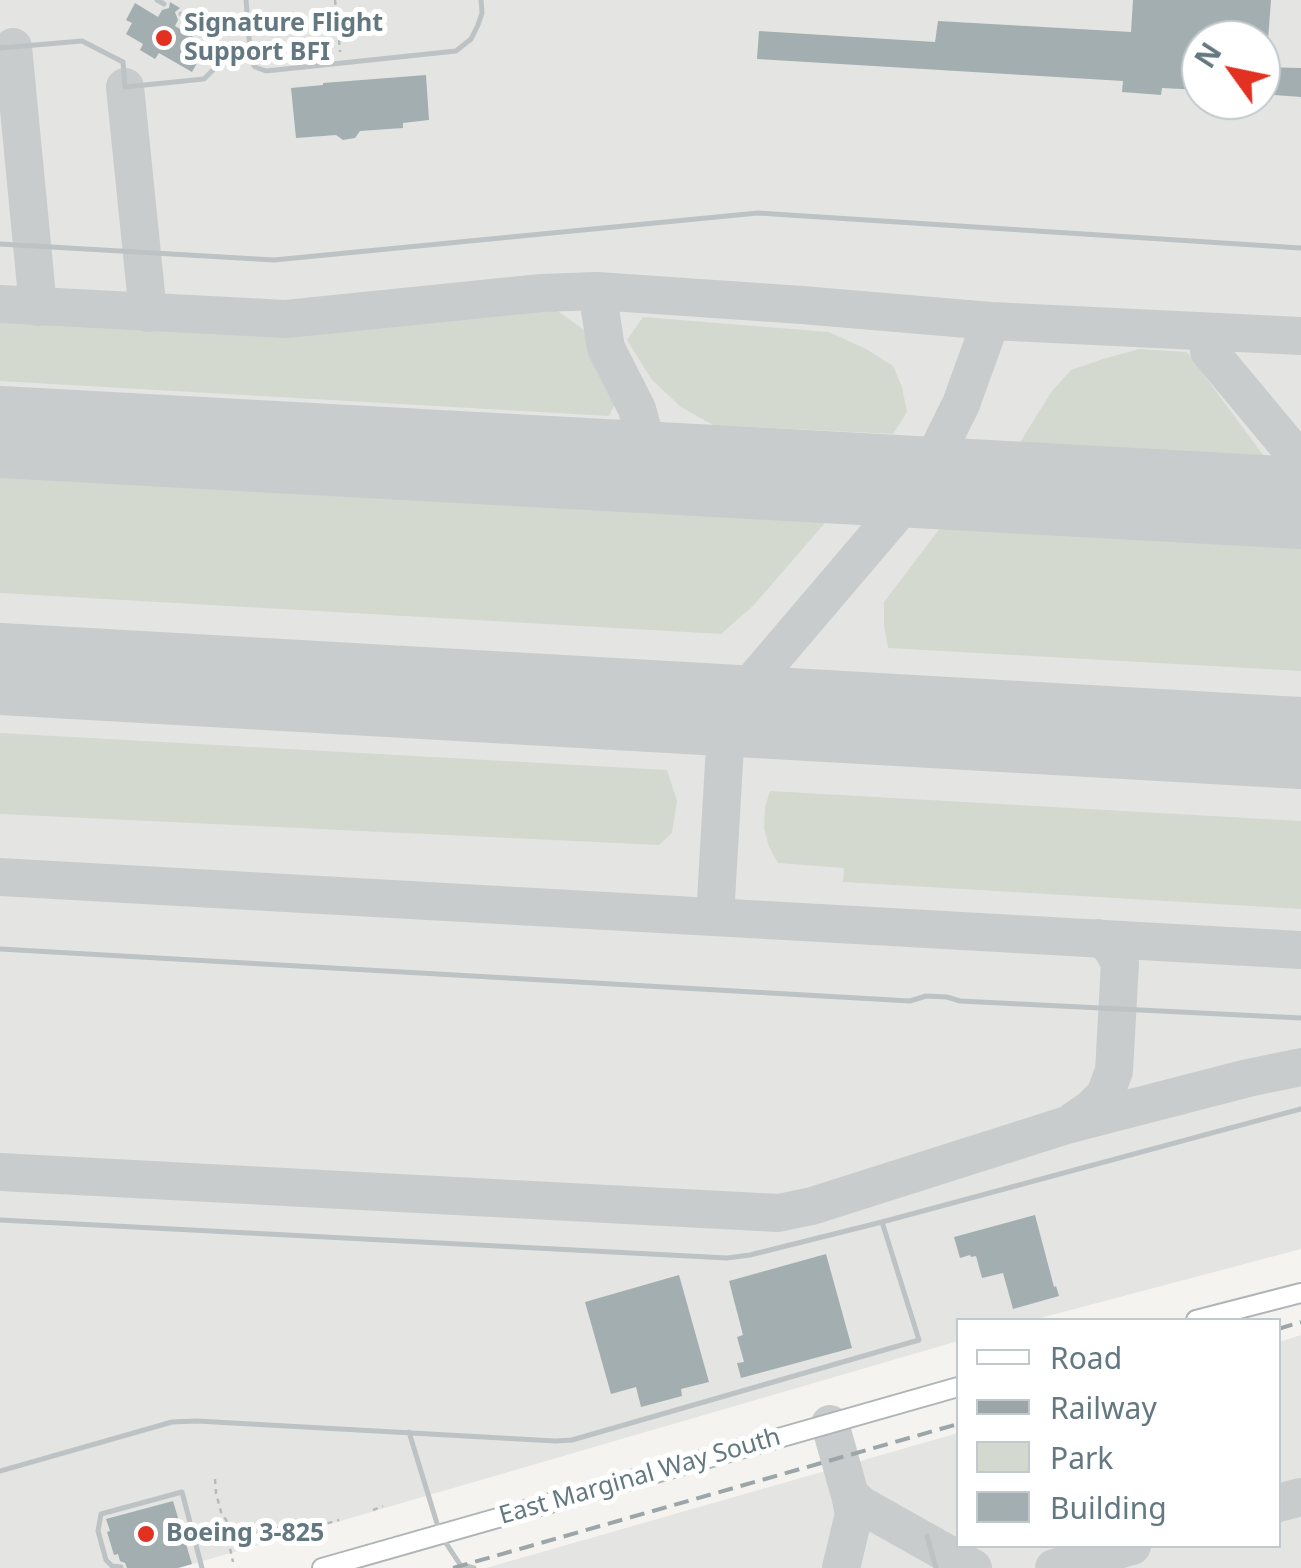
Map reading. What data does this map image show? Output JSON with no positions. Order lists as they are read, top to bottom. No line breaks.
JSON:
{"streets":{"main road":["East Marginal Way South"]},"places":["Signature Flight Support BFI","Boeing 3-825"],"legend":["Road","Railway","Park","Building"],"north":"top left"}
